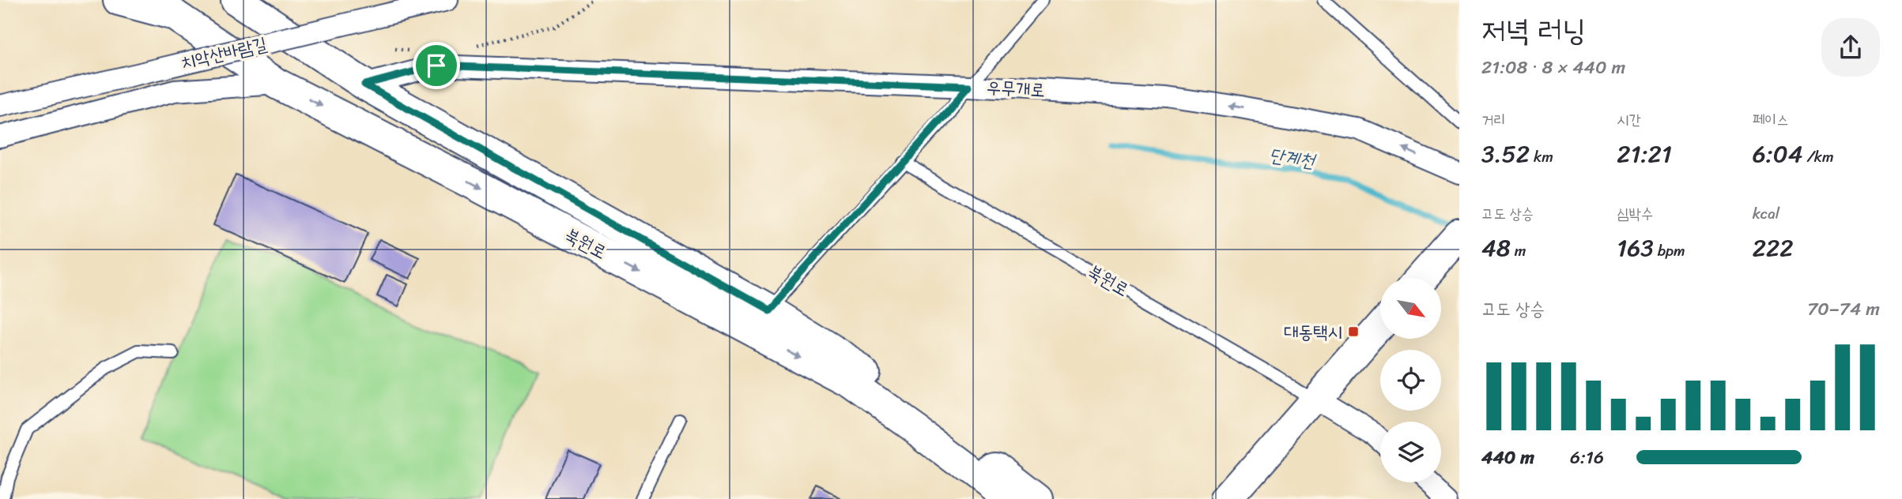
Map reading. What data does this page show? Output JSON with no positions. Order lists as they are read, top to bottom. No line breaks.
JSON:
{"streets":{"street":["치악산바람길","우무개로","북원로"]},"crossings":[["우무개로","북원로"]],"one_way":["우무개로"],"water":["단계천"],"places":{"transit":["대동택시"]},"north":"bottom right","page":{"heading":["저녁 러닝","21:08 · 8 × 440 m"],"stats":[["거리","3.52 km"],["시간","21:21"],["페이스","6:04 /km"],["고도 상승","48 m"],["심박수","163 bpm"],["kcal","222"]],"chart":["고도 상승","70–74 m"],"list":[{"name":"440 m","note":"6:16"}]}}
